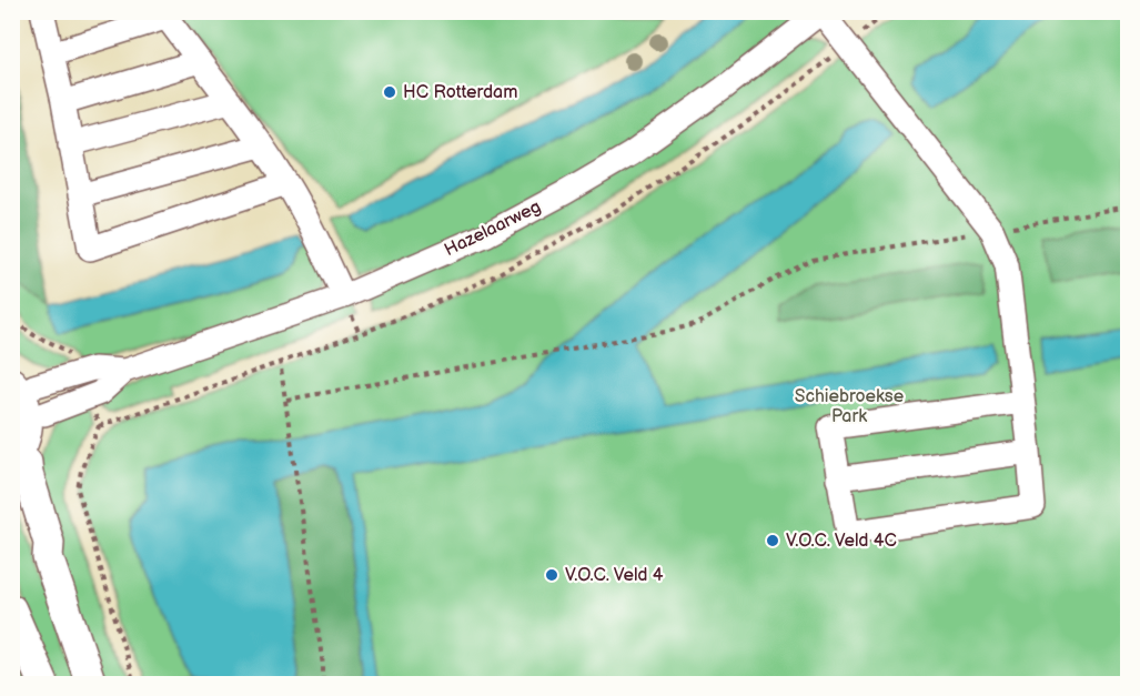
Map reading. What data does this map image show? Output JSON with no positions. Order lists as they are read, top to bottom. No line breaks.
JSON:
{"streets":{"street":["Hazelaarweg"]},"parks":["Schiebroekse Park"],"places":["HC Rotterdam","V.O.C. Veld 4C","V.O.C. Veld 4"]}
